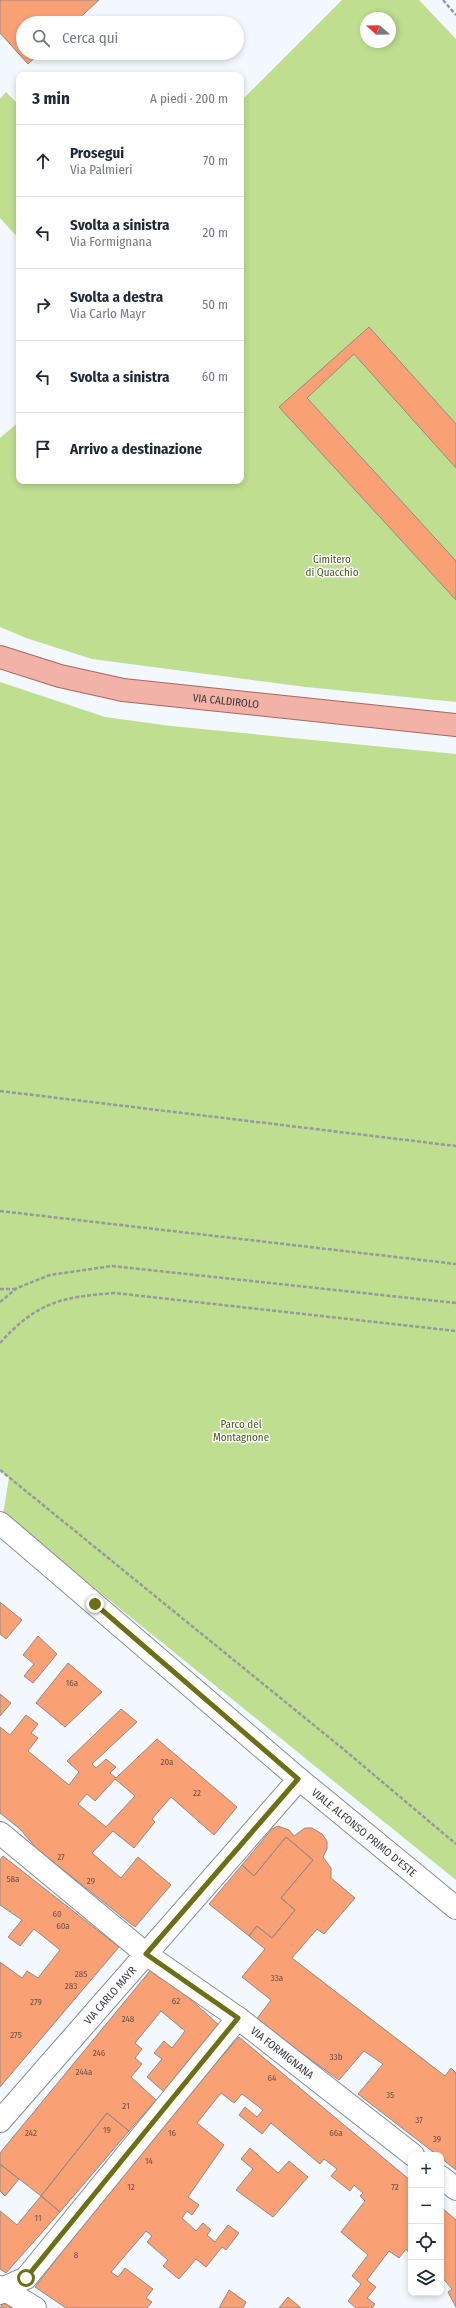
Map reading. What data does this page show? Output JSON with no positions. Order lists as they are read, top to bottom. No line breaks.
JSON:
{"streets":{"main road":["VIA CALDIROLO"],"street":["VIALE ALFONSO PRIMO D'ESTE","VIA CARLO MAYR","VIA FORMIGNANA"]},"crossings":[["VIALE ALFONSO PRIMO D'ESTE","VIA CARLO MAYR"],["VIA CARLO MAYR","VIA FORMIGNANA"]],"parks":["Cimitero di Quacchio","Parco del Montagnone"],"house_numbers":["16a","20a","22","27","58a","29","60","60a","285","33a","283","62","279","248","275","246","33b","244a","64","35","21","37","19","242","16","66a","39","14","12","72","11","8"],"north":"left","page":{"search":"Cerca qui","heading":["3 min","A piedi · 200 m"],"list":[["Prosegui","Via Palmieri","70 m"],["Svolta a sinistra","Via Formignana","20 m"],["Svolta a destra","Via Carlo Mayr","50 m"],["Svolta a sinistra","60 m"],"Arrivo a destinazione"],"map_buttons":["+","−"]}}
